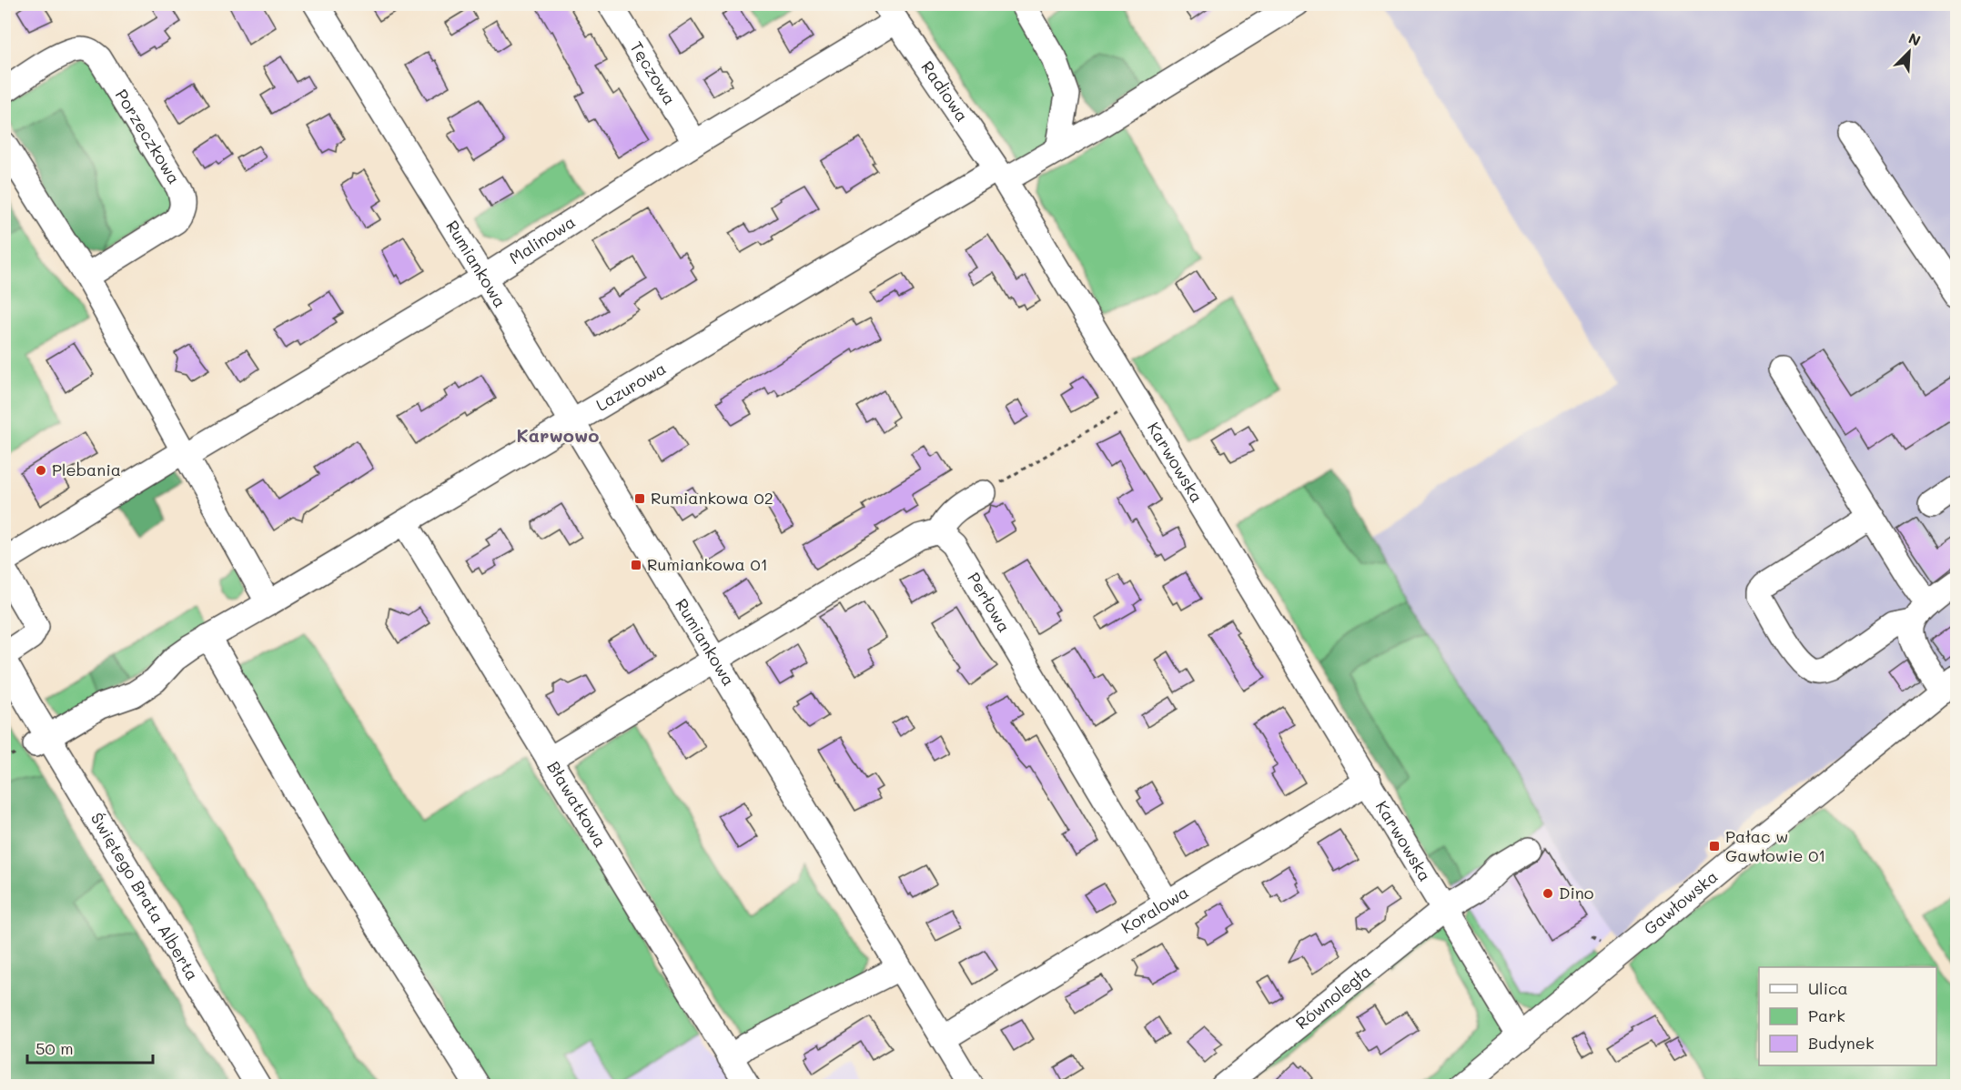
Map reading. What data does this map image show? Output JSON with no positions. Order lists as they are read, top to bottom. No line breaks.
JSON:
{"streets":{"street":["Tęczowa","Radiowa","Porzeczkowa","Malinowa","Rumiankowa","Lazurowa","Karwowska","Perłowa","Bławatkowa","Świętego Brata Alberta","Gawłowska","Koralowa","Równoległa"]},"crossings":[["Tęczowa","Malinowa"],["Radiowa","Malinowa"],["Radiowa","Lazurowa"],["Radiowa","Karwowska"],["Malinowa","Rumiankowa"],["Rumiankowa","Lazurowa"],["Rumiankowa","Koralowa"],["Lazurowa","Karwowska"],["Lazurowa","Bławatkowa"],["Lazurowa","Świętego Brata Alberta"],["Karwowska","Gawłowska"],["Karwowska","Koralowa"],["Karwowska","Równoległa"],["Perłowa","Koralowa"]],"districts":["Karwowo"],"places":{"other":["Plebania","Dino"],"transit":["Rumiankowa 02","Rumiankowa 01","Pałac w Gawłowie 01"]},"legend":["Ulica","Park","Budynek"],"scale_bar":"50 m","north":"top right"}
